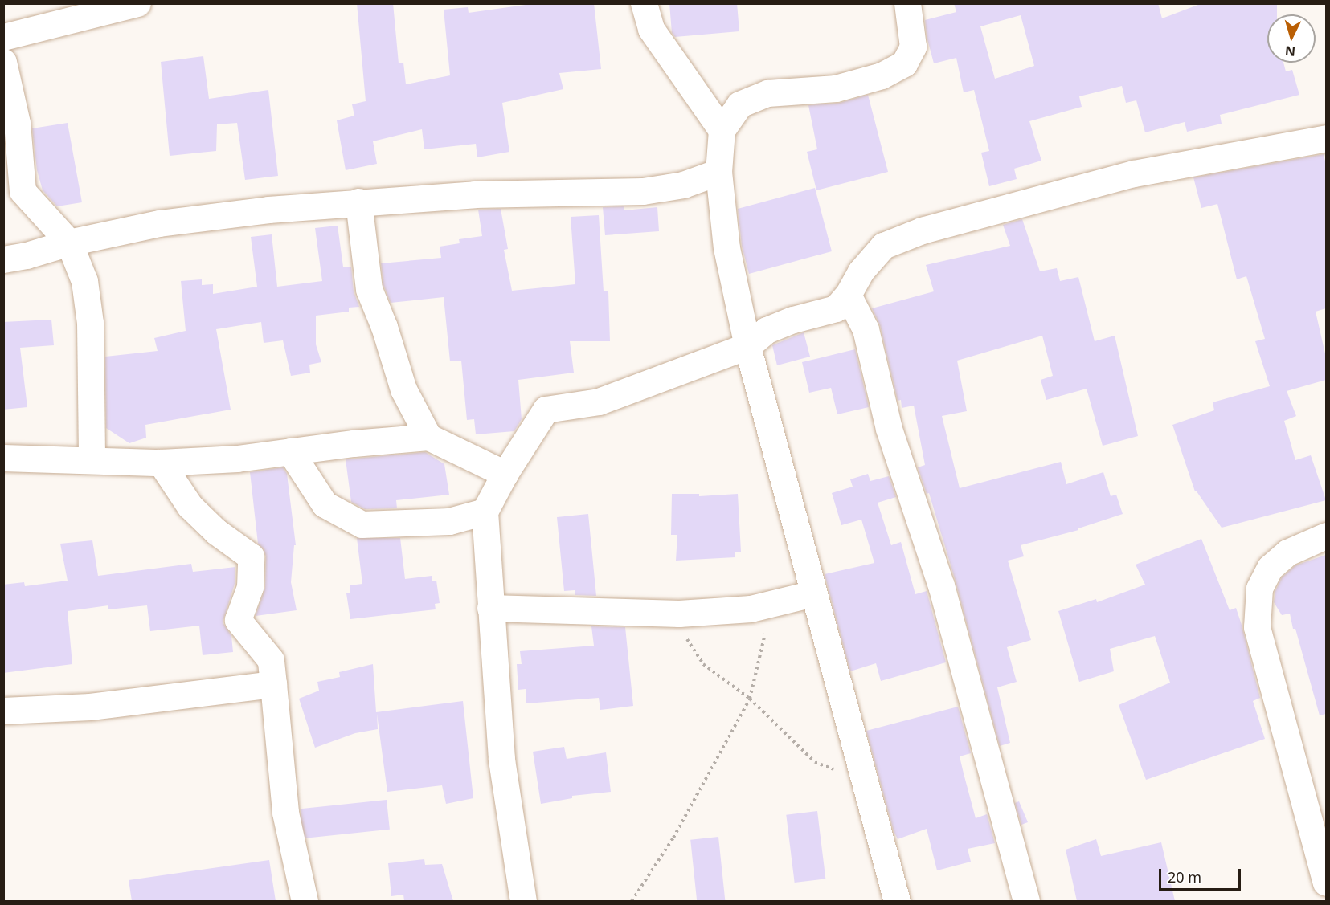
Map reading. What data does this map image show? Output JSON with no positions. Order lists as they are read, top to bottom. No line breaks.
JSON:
{"scale_bar":"20 m","north":"bottom"}
